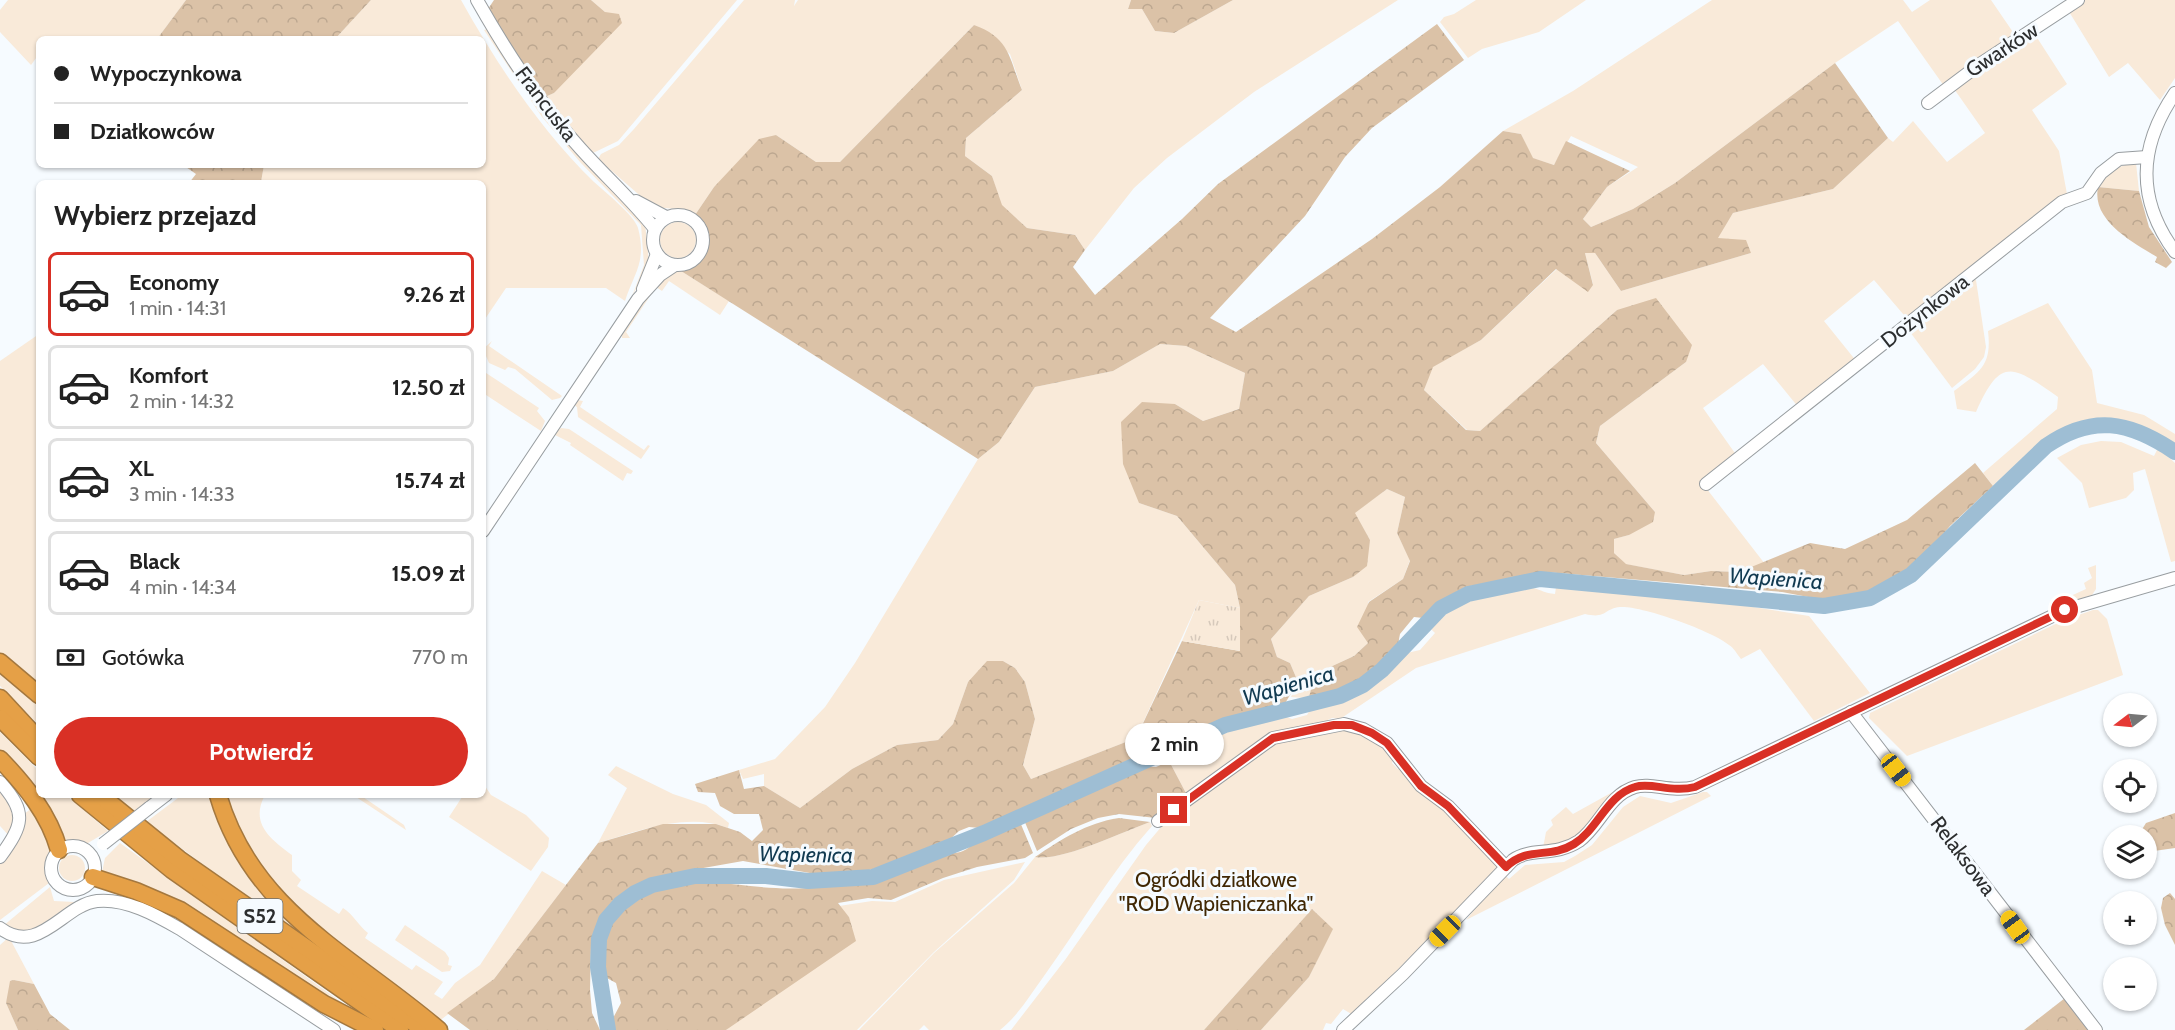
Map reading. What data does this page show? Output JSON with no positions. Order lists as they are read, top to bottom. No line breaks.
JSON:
{"streets":{"highway":["S52"],"street":["Gwarków","Francuska","Dożynkowa","Relaksowa"]},"water":["Wapienica"],"parks":["Ogródki działkowe \"ROD Wapieniczanka\""],"north":"left","page":{"banner":["Wypoczynkowa","Działkowców"],"heading":"Wybierz przejazd","list":[{"name":"Economy","note":"1 min · 14:31","value":"9.26 zł"},{"name":"Komfort","note":"2 min · 14:32","value":"12.50 zł"},{"name":"XL","note":"3 min · 14:33","value":"15.74 zł"},{"name":"Black","note":"4 min · 14:34","value":"15.09 zł"}],"pay":["Gotówka","770 m"],"map_buttons":["+","−"],"buttons":"Potwierdź","bubble":"2 min"}}
